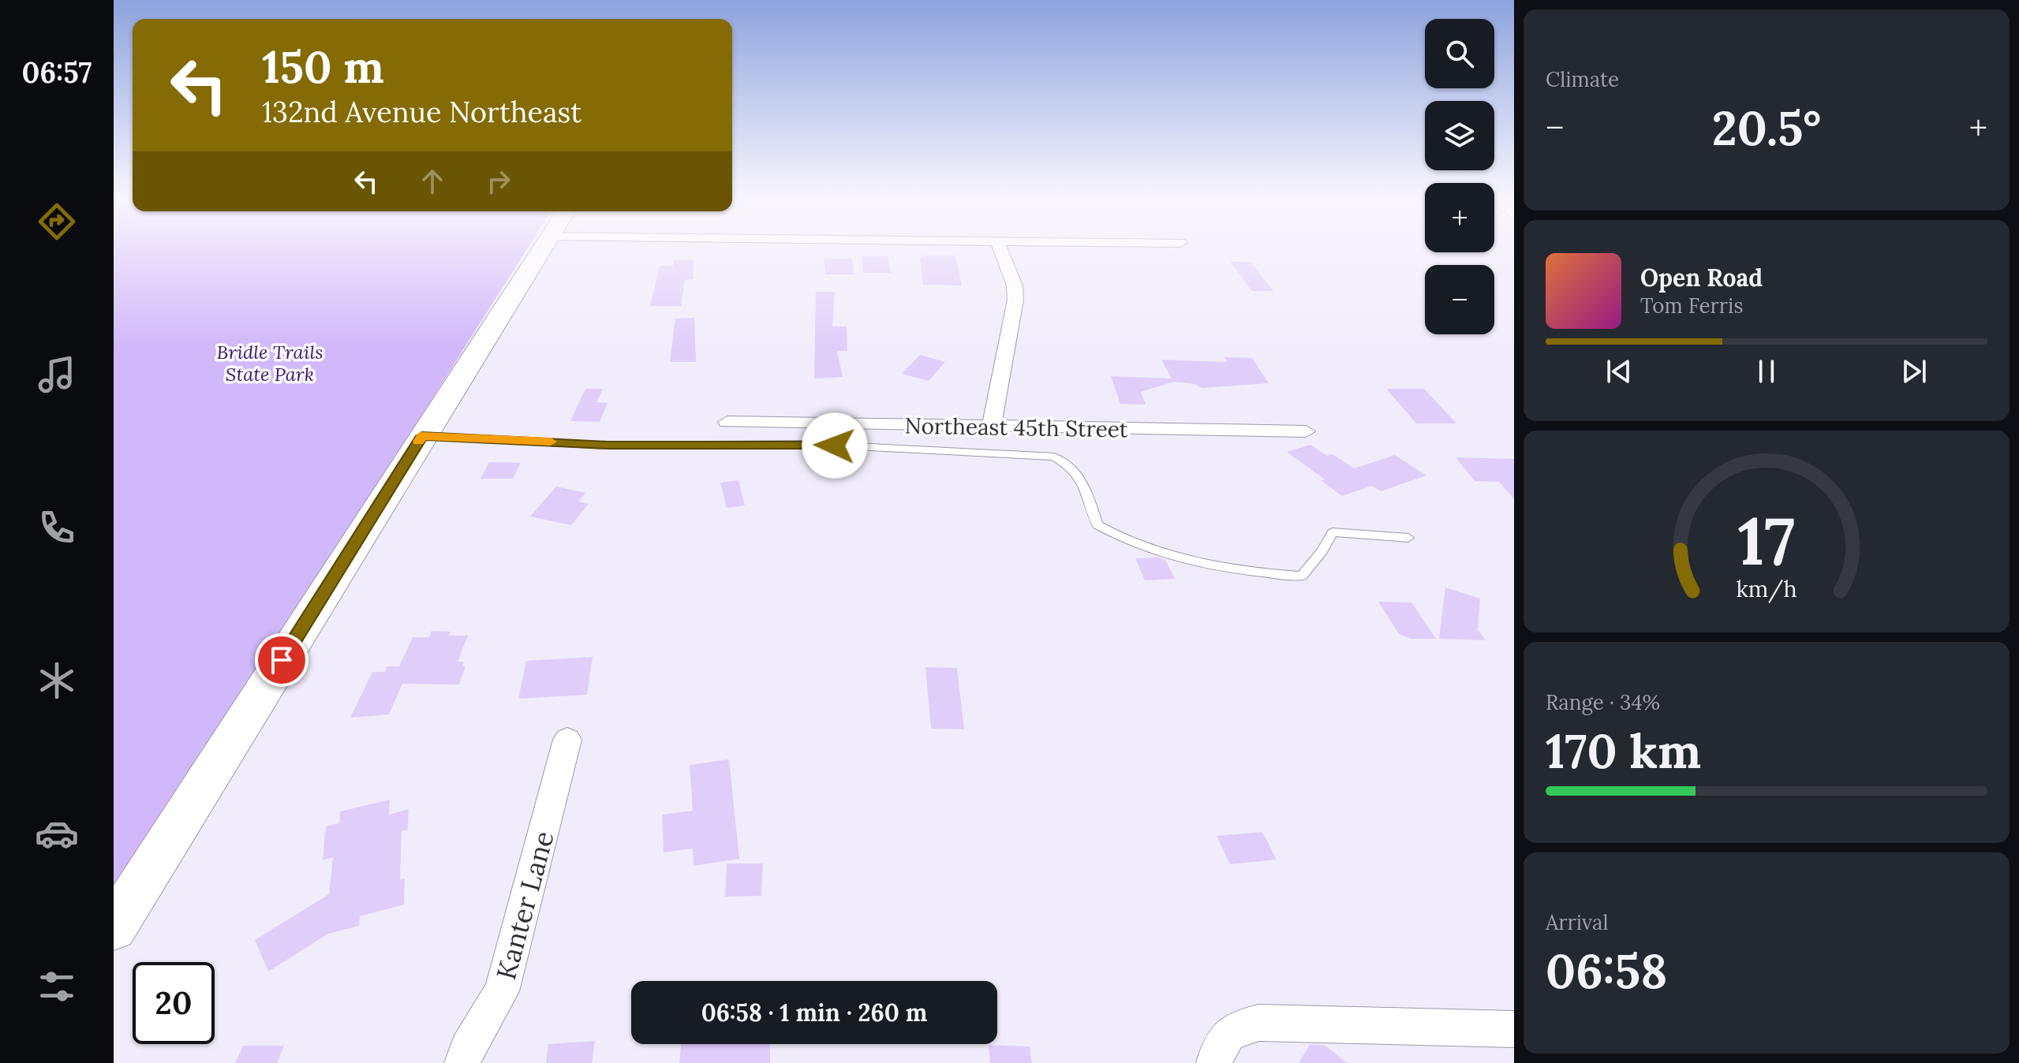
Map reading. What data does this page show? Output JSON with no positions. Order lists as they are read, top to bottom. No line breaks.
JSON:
{"streets":{"street":["Northeast 45th Street","Kanter Lane"]},"parks":["Bridle Trails State Park"],"page":{"tabs":"06:57","tile":["Climate",["Range · 34%","170 km"],["Arrival","06:58"]],"map_buttons":["+","−"],"turn":["150 m","132nd Avenue Northeast"],"heat":["−","20.5°","+"],"song":["Open Road","Tom Ferris"],"limit":"20","trip":"06:58 · 1 min · 260 m","gauge":["17","km/h"]}}
